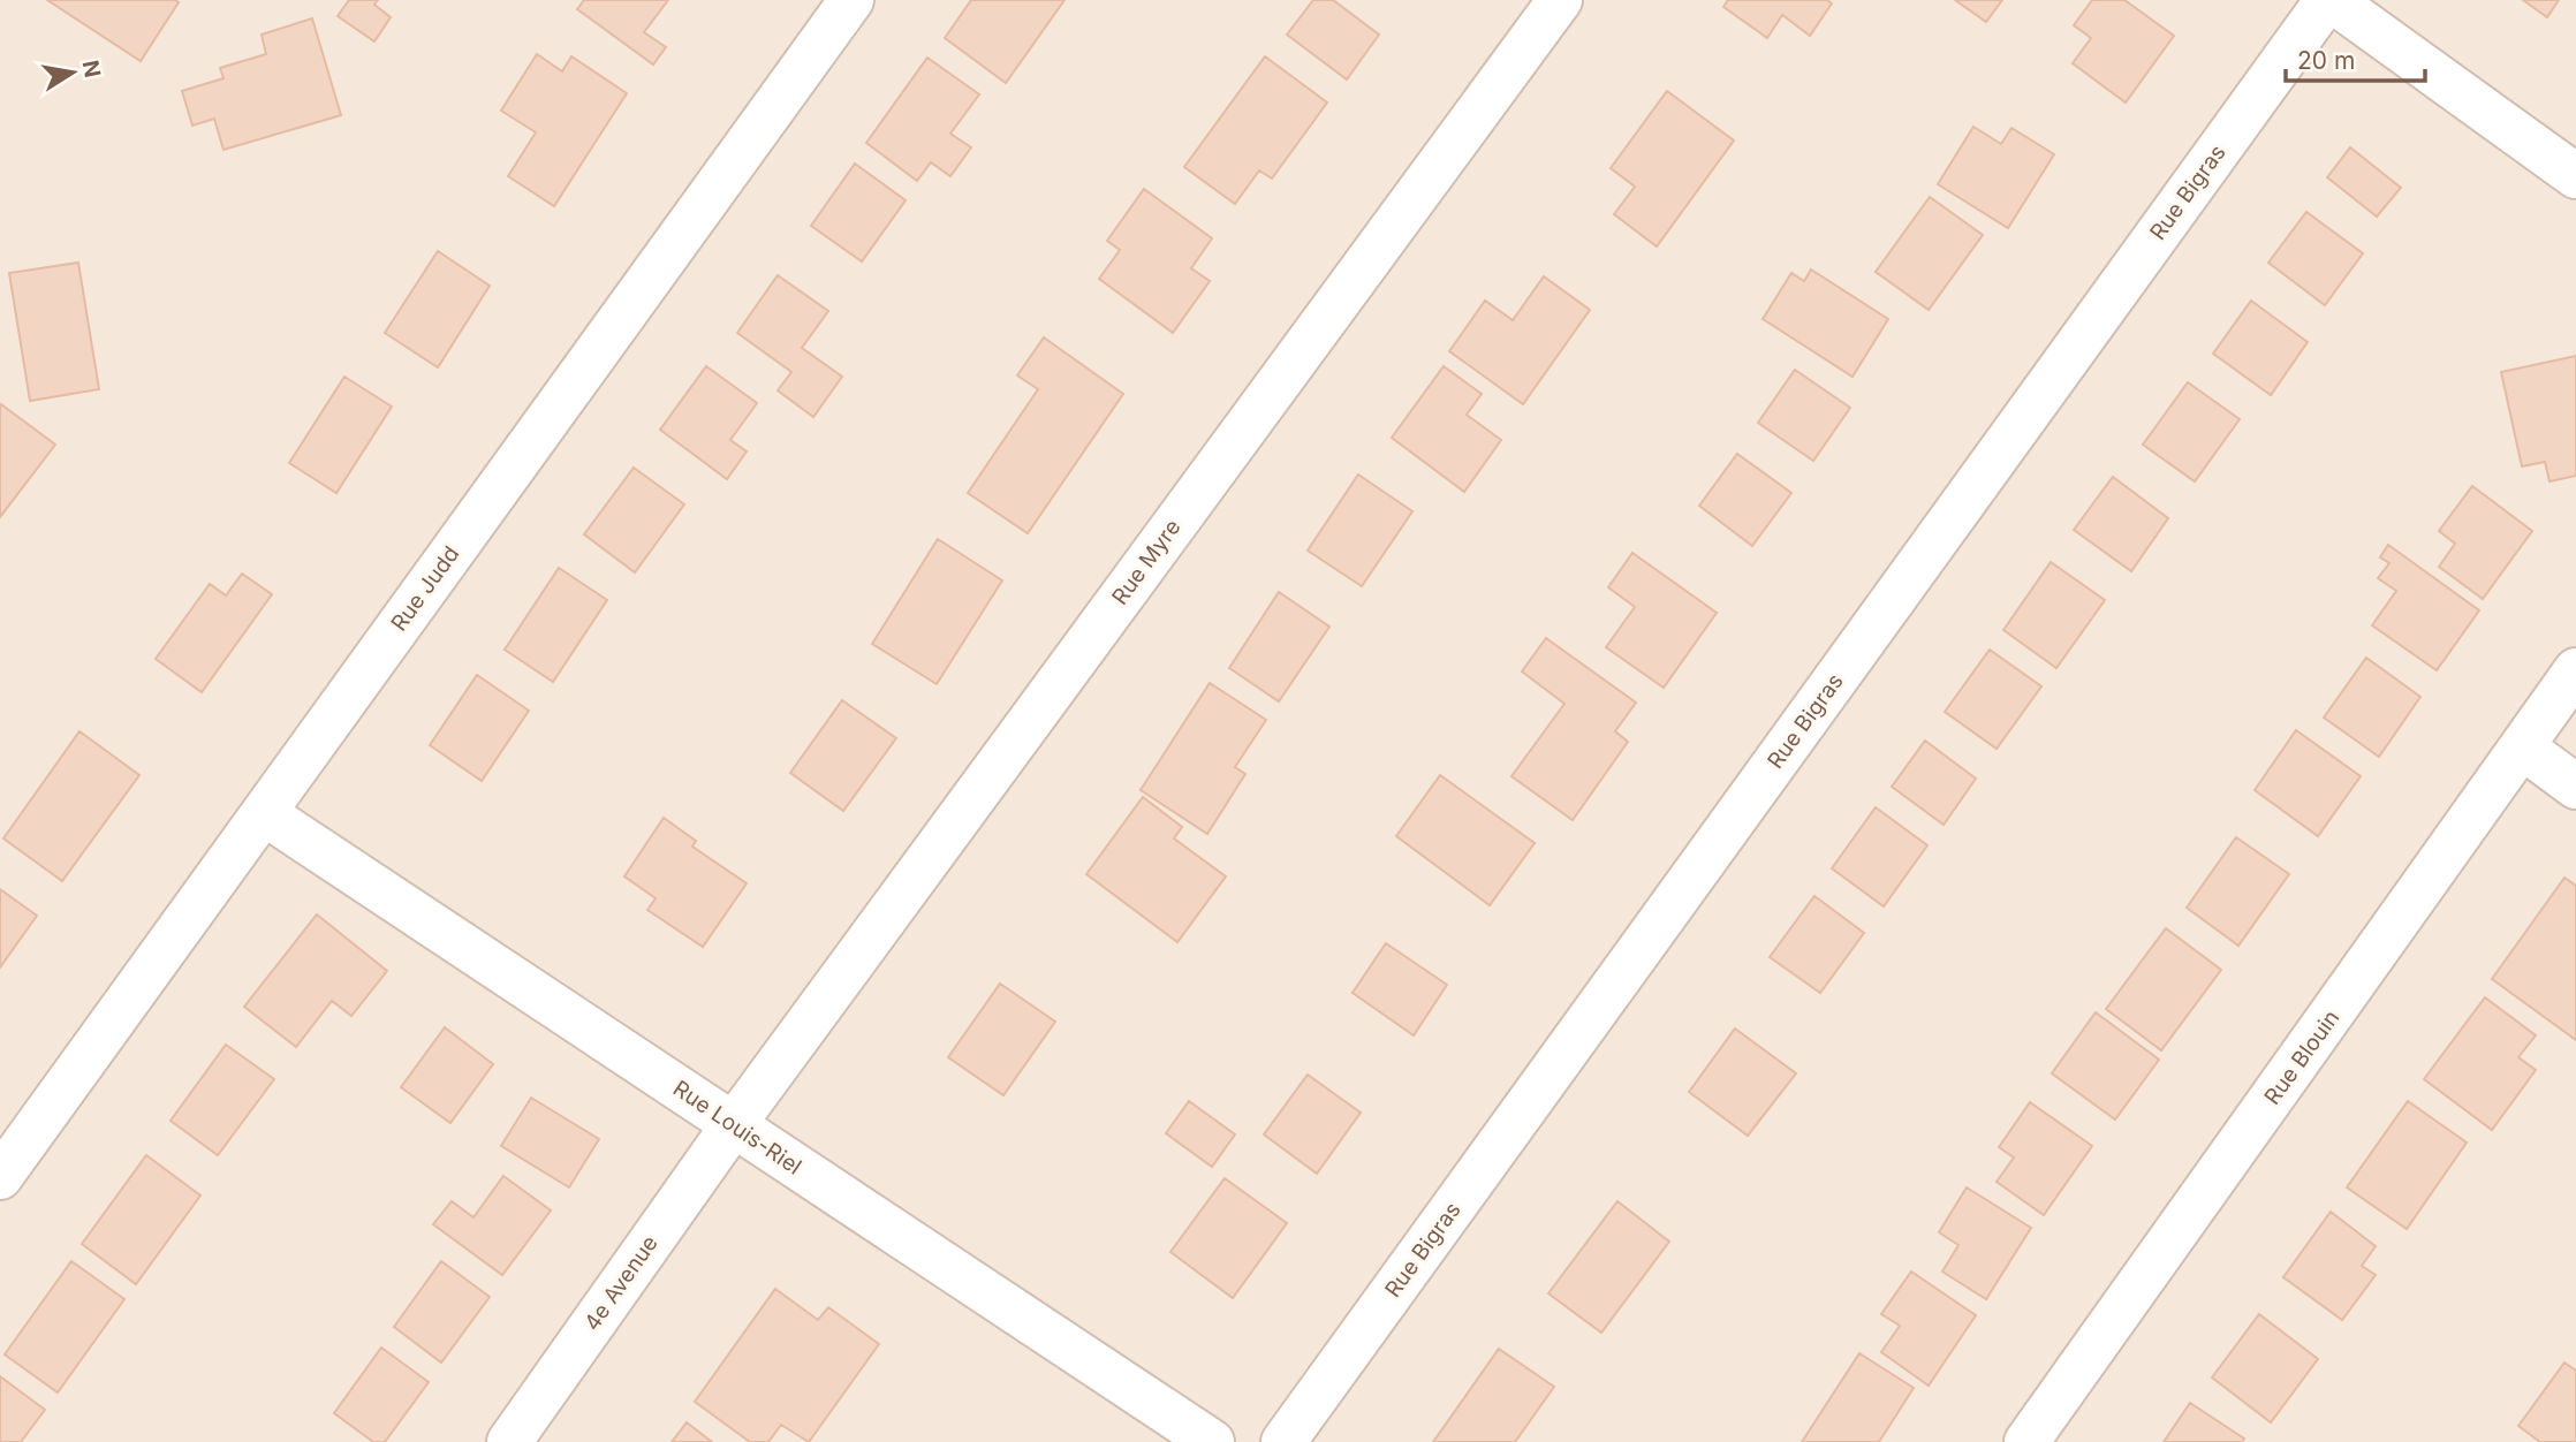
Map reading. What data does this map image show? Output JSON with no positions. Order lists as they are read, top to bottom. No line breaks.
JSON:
{"streets":{"street":["Rue Bigras","Rue Myre","Rue Judd","Rue Blouin","Rue Louis-Riel","4e Avenue"]},"crossings":[["Rue Myre","Rue Louis-Riel"],["Rue Myre","4e Avenue"],["Rue Judd","Rue Louis-Riel"],["Rue Louis-Riel","4e Avenue"]],"scale_bar":"20 m","north":"right"}
